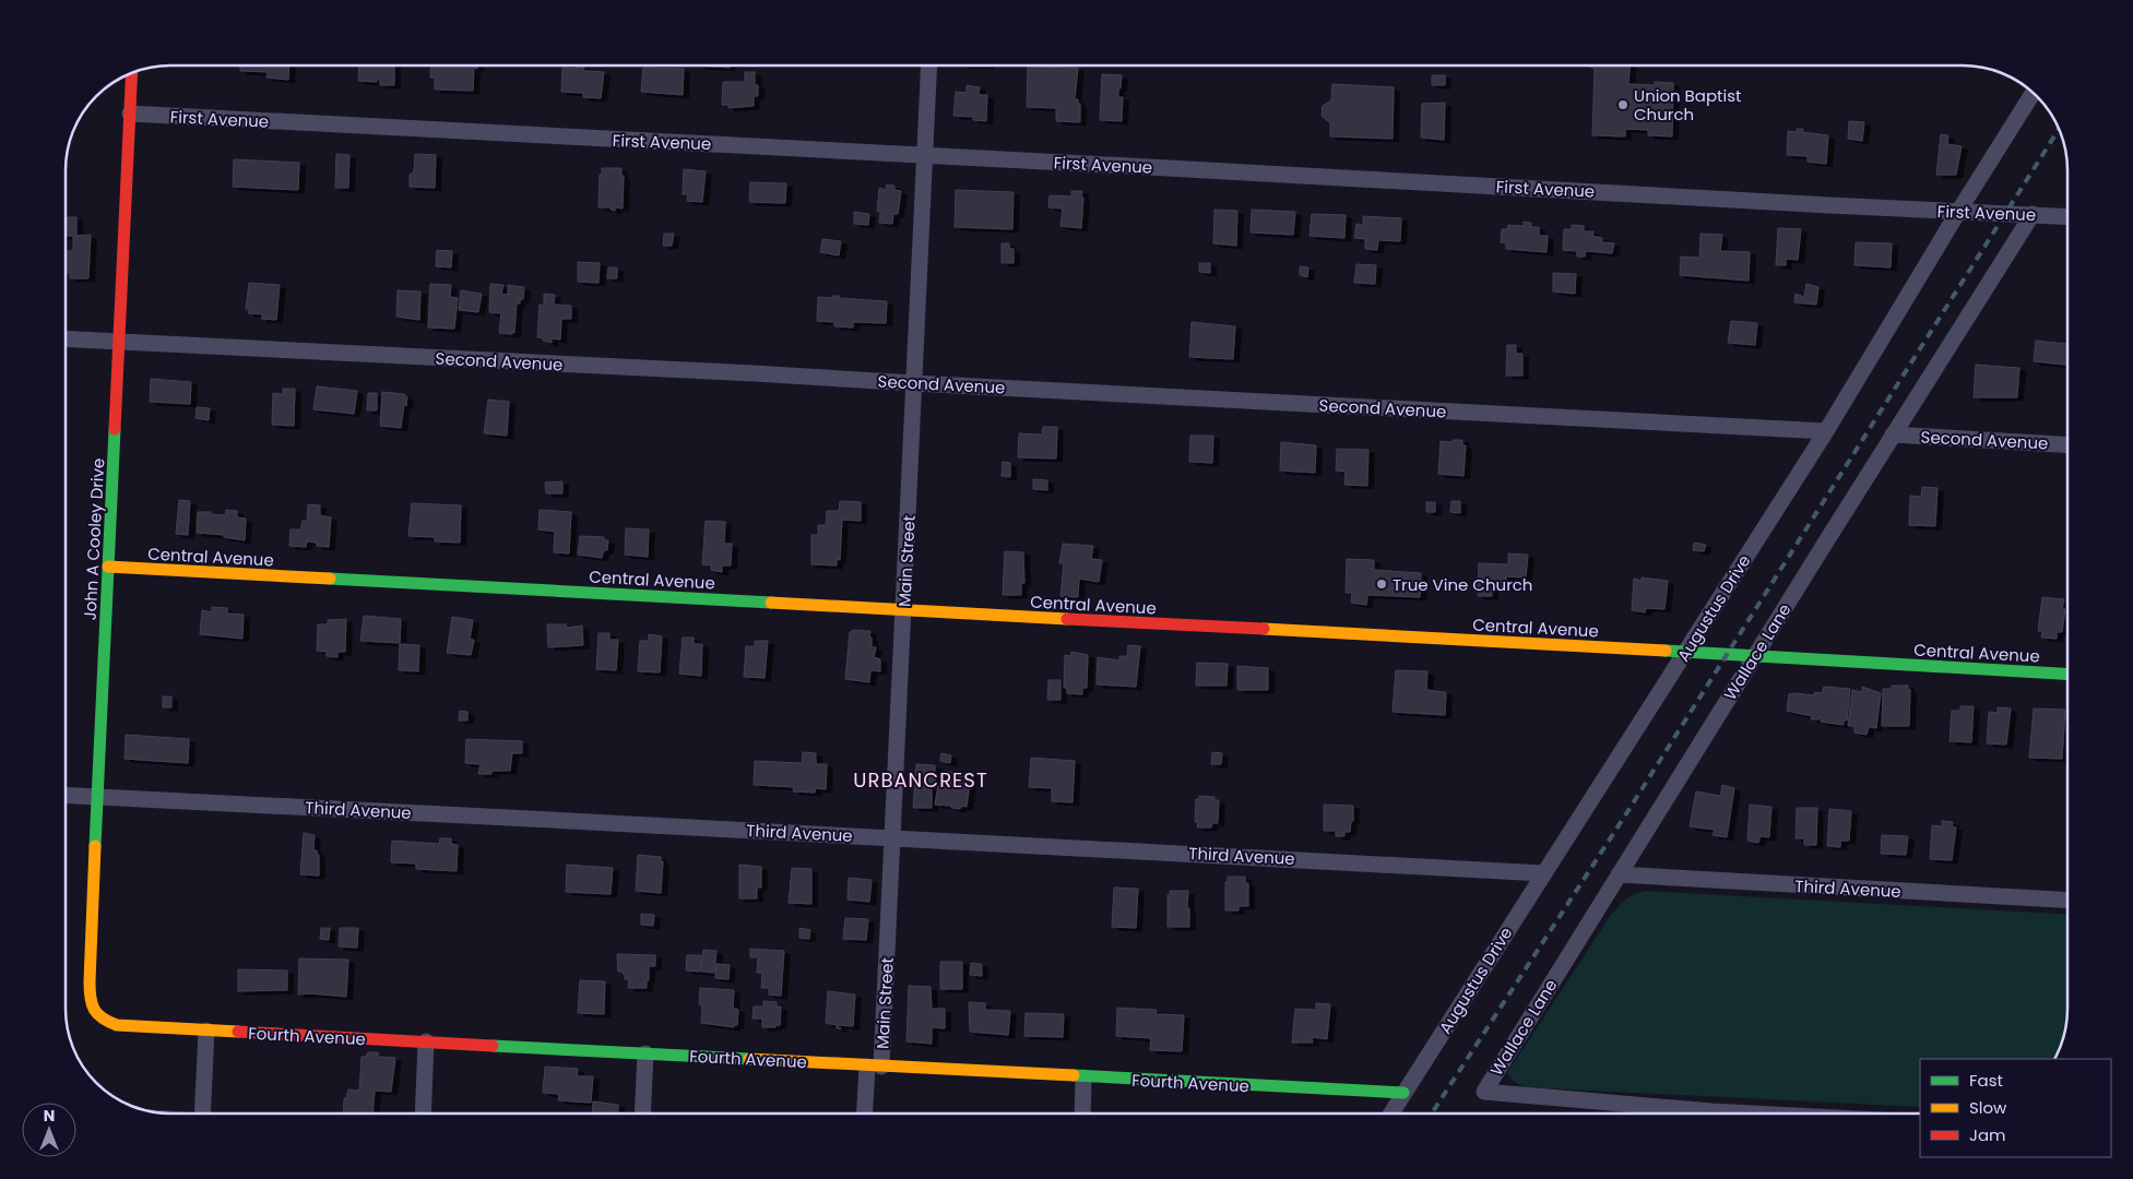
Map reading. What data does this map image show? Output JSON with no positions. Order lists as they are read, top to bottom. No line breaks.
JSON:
{"streets":{"street":["First Avenue","Second Avenue","John A Cooley Drive","Central Avenue","Main Street","Augustus Drive","Wallace Lane","Third Avenue","Fourth Avenue"]},"crossings":[["First Avenue","John A Cooley Drive"],["First Avenue","Main Street"],["First Avenue","Augustus Drive"],["First Avenue","Wallace Lane"],["Second Avenue","John A Cooley Drive"],["Second Avenue","Main Street"],["Second Avenue","Augustus Drive"],["Second Avenue","Wallace Lane"],["John A Cooley Drive","Central Avenue"],["John A Cooley Drive","Third Avenue"],["John A Cooley Drive","Fourth Avenue"],["Central Avenue","Main Street"],["Central Avenue","Augustus Drive"],["Central Avenue","Wallace Lane"],["Main Street","Third Avenue"],["Main Street","Fourth Avenue"],["Augustus Drive","Third Avenue"],["Augustus Drive","Fourth Avenue"],["Wallace Lane","Third Avenue"]],"districts":["URBANCREST"],"places":["Union Baptist Church","True Vine Church"],"legend":["Fast","Slow","Jam"],"north":"top"}
